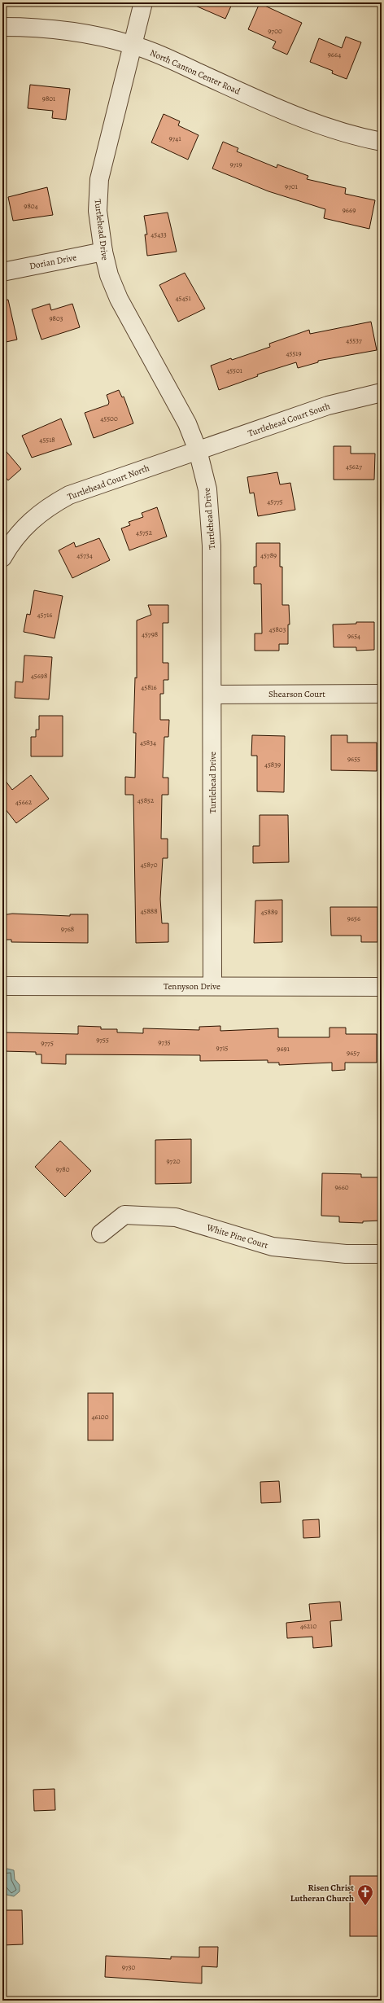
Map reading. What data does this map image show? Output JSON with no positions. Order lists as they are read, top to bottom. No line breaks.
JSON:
{"streets":{"street":["North Canton Center Road","Turtlehead Drive","Dorian Drive","Turtlehead Court South","Turtlehead Court North","Shearson Court","Tennyson Drive","White Pine Court"]},"crossings":[["North Canton Center Road","Turtlehead Drive"],["Turtlehead Drive","Dorian Drive"],["Turtlehead Drive","Turtlehead Court South"],["Turtlehead Drive","Turtlehead Court North"],["Turtlehead Drive","Shearson Court"],["Turtlehead Drive","Tennyson Drive"],["Turtlehead Court South","Turtlehead Court North"]],"places":{"church":["Risen Christ Lutheran Church"]},"house_numbers":["9700","9664","9801","9741","9719","9701","9804","9669","45433","45451","9803","45537","45519","45501","45500","45518","45627","45775","45752","45734","45789","45716","45803","45798","9654","45698","45816","45834","9655","45839","45852","45662","45870","45888","45889","9656","9768","9755","9735","9775","9715","9691","9657","9720","9780","9660","46100","46210","9730"]}
